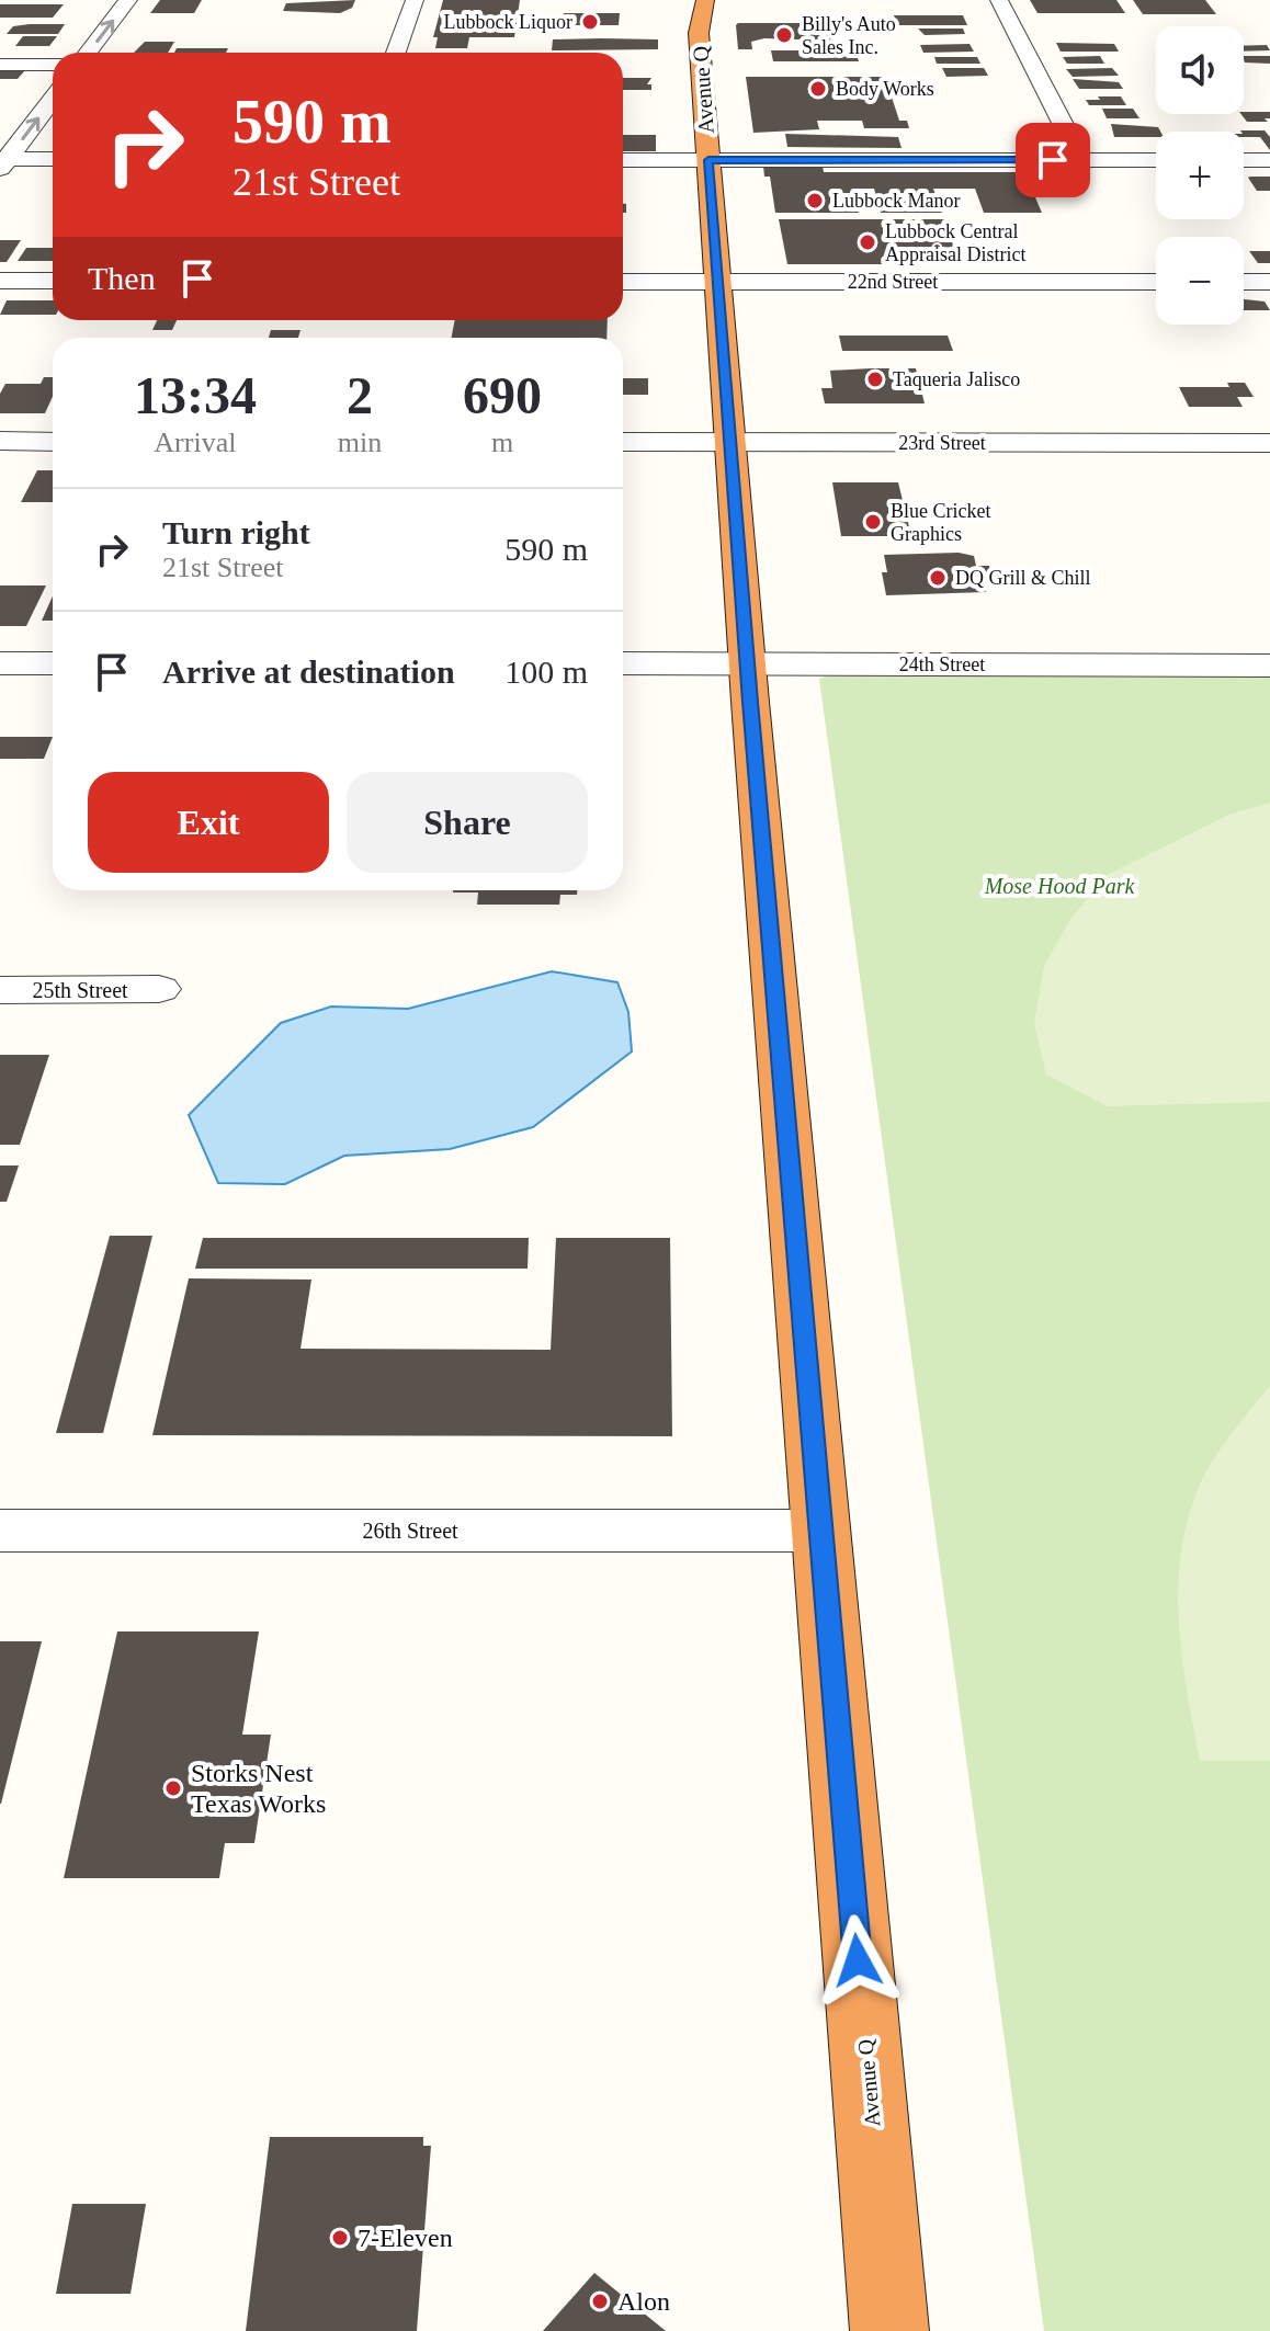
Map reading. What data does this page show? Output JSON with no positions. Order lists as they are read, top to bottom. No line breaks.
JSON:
{"streets":{"highway":["Avenue Q"],"street":["22nd Street","23rd Street","24th Street","25th Street","26th Street"]},"crossings":[["Avenue Q","22nd Street"],["Avenue Q","23rd Street"],["Avenue Q","24th Street"],["Avenue Q","26th Street"]],"parks":["Mose Hood Park"],"places":["Lubbock Liquor","Billy's Auto Sales Inc.","Body Works","Lubbock Manor","Lubbock Central Appraisal District","Taqueria Jalisco","Blue Cricket Graphics","DQ Grill & Chill","Storks Nest Texas Works","7-Eleven","Alon"],"page":{"map_buttons":["+","−"],"turn":["590 m","21st Street"],"then":"Then","eta":["13:34","Arrival","2","min","690","m"],"list":[{"name":"Turn right","note":"21st Street","value":"590 m"},{"name":"Arrive at destination","value":"100 m"}],"buttons":["Exit","Share"]}}
